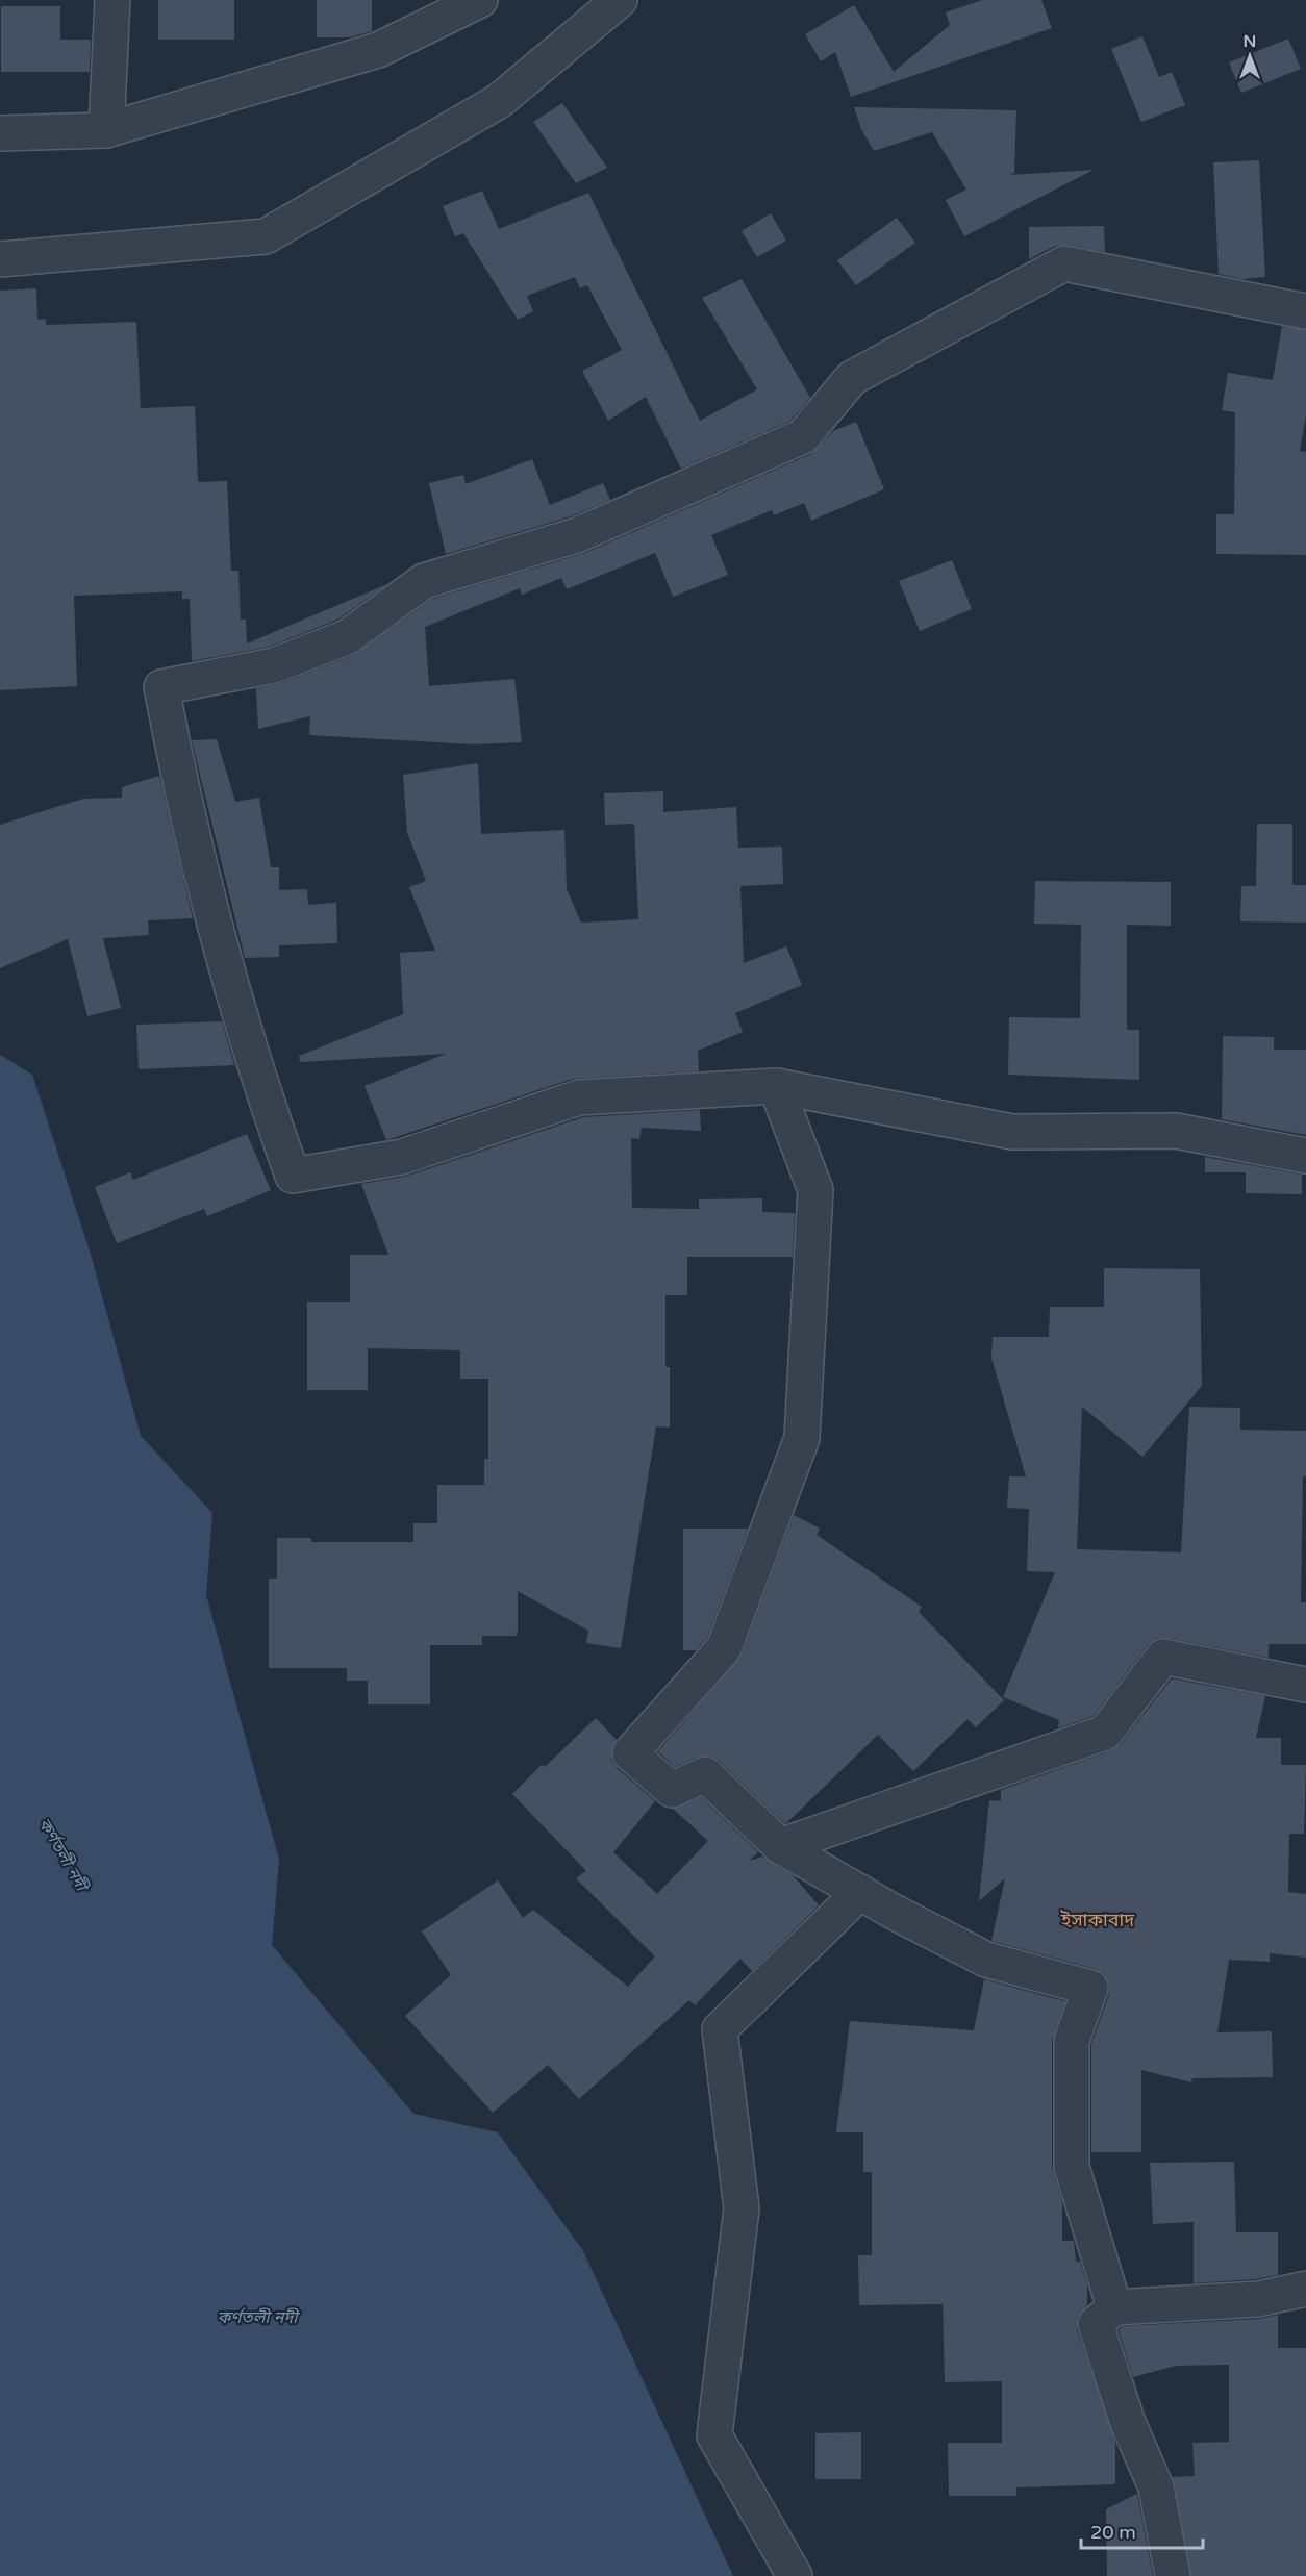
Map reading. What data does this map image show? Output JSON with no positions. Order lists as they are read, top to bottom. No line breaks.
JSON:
{"districts":["ইসাকাবাদ"],"water":["কর্ণতলী নদী"],"scale_bar":"20 m","north":"top"}
